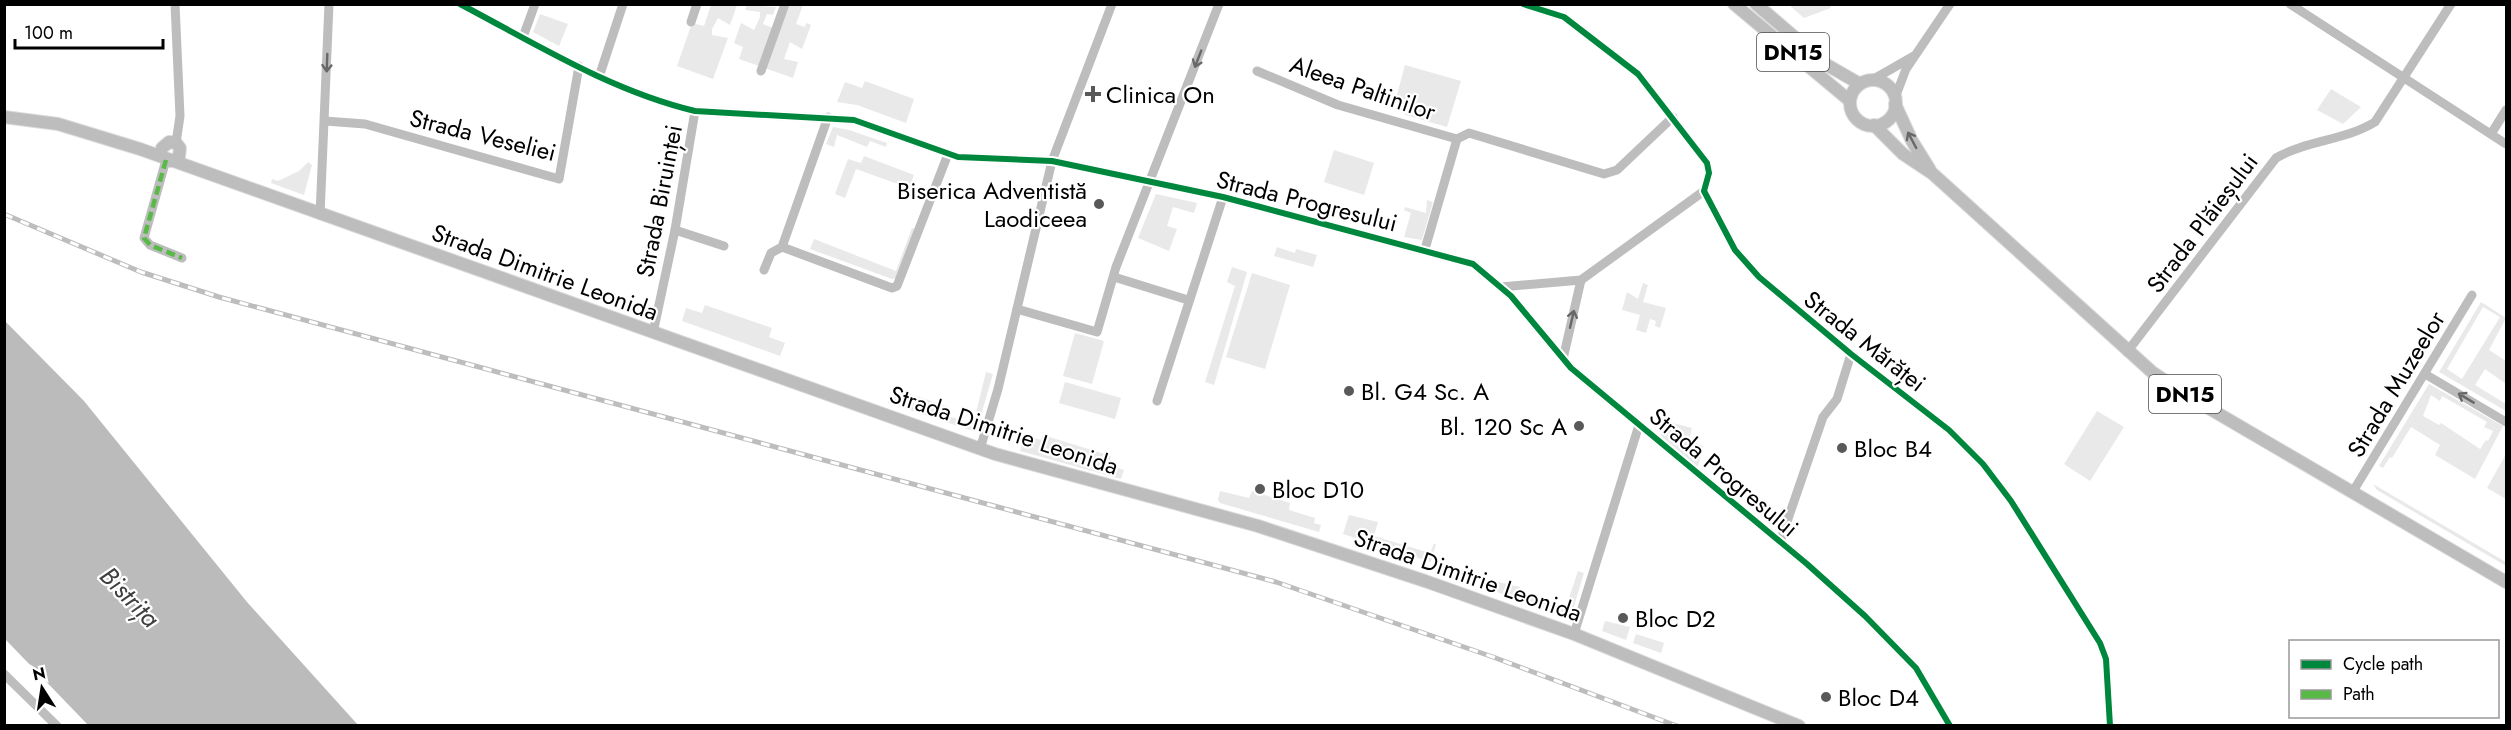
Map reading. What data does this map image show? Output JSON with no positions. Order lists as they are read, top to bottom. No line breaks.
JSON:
{"streets":{"main road":["DN15","Strada Dimitrie Leonida"],"street":["Aleea Paltinilor","Strada Veseliei","Strada Biruinței","Strada Progresului","Strada Plăieșului","Strada Mărăței","Strada Muzeelor"]},"crossings":[["DN15","Strada Plăieșului"],["DN15","Strada Muzeelor"],["Aleea Paltinilor","Strada Progresului"],["Strada Veseliei","Strada Progresului"],["Strada Biruinței","Strada Progresului"],["Strada Biruinței","Strada Dimitrie Leonida"]],"water":["Bistrița"],"places":{"health":["Clinica On"],"other":["Biserica Adventistă Laodiceea","Bl. G4 Sc. A","Bl. 120 Sc A","Bloc B4","Bloc D10","Bloc D2","Bloc D4"]},"legend":["Cycle path","Path"],"scale_bar":"100 m","north":"top"}
